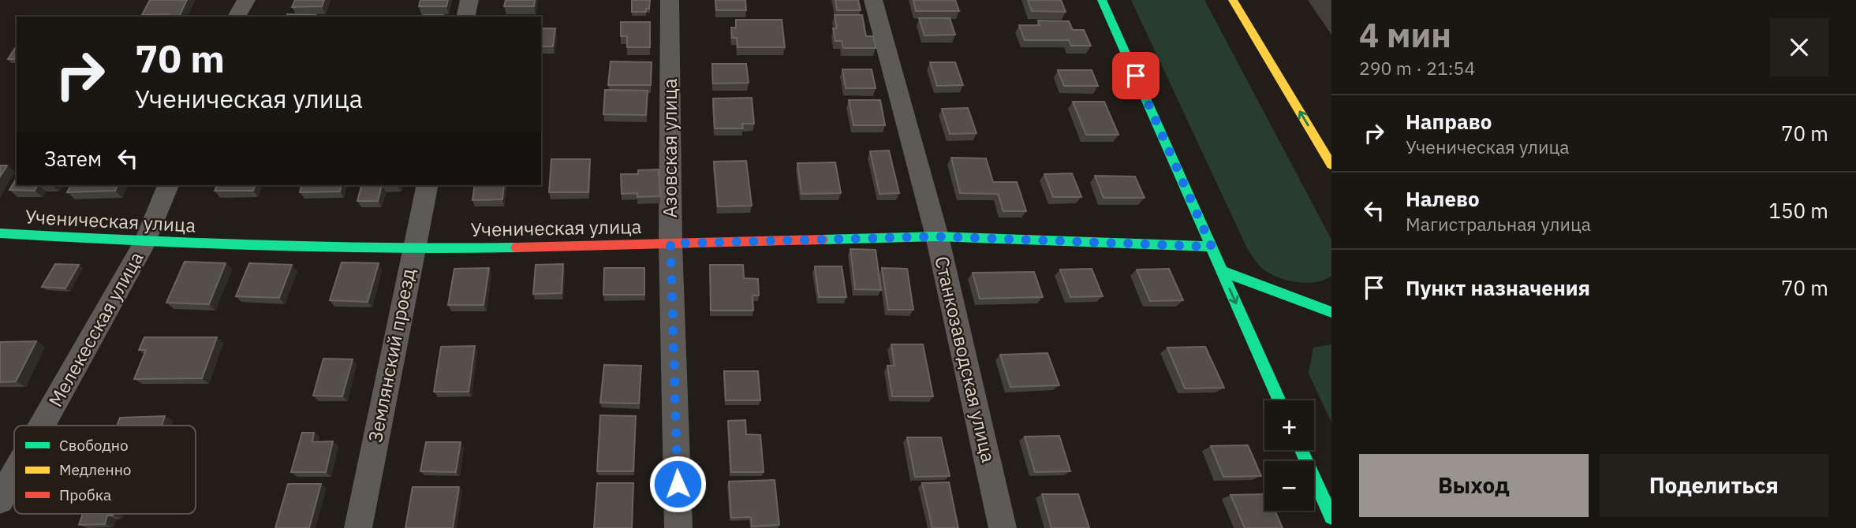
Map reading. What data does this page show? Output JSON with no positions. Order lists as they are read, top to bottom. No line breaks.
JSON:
{"streets":{"street":["Азовская улица","Ученическая улица","Мелекесская улица","Землянский проезд","Станкозаводская улица"]},"crossings":[["Азовская улица","Ученическая улица"],["Ученическая улица","Мелекесская улица"],["Ученическая улица","Землянский проезд"],["Ученическая улица","Станкозаводская улица"]],"legend":["Свободно","Медленно","Пробка"],"page":{"heading":["4 мин","290 m · 21:54"],"turn":["70 m","Ученическая улица"],"list":[{"name":"Направо","note":"Ученическая улица","value":"70 m"},{"name":"Налево","note":"Магистральная улица","value":"150 m"},{"name":"Пункт назначения","value":"70 m"}],"then":"Затем","map_buttons":["+","−"],"buttons":["Выход","Поделиться"]}}
